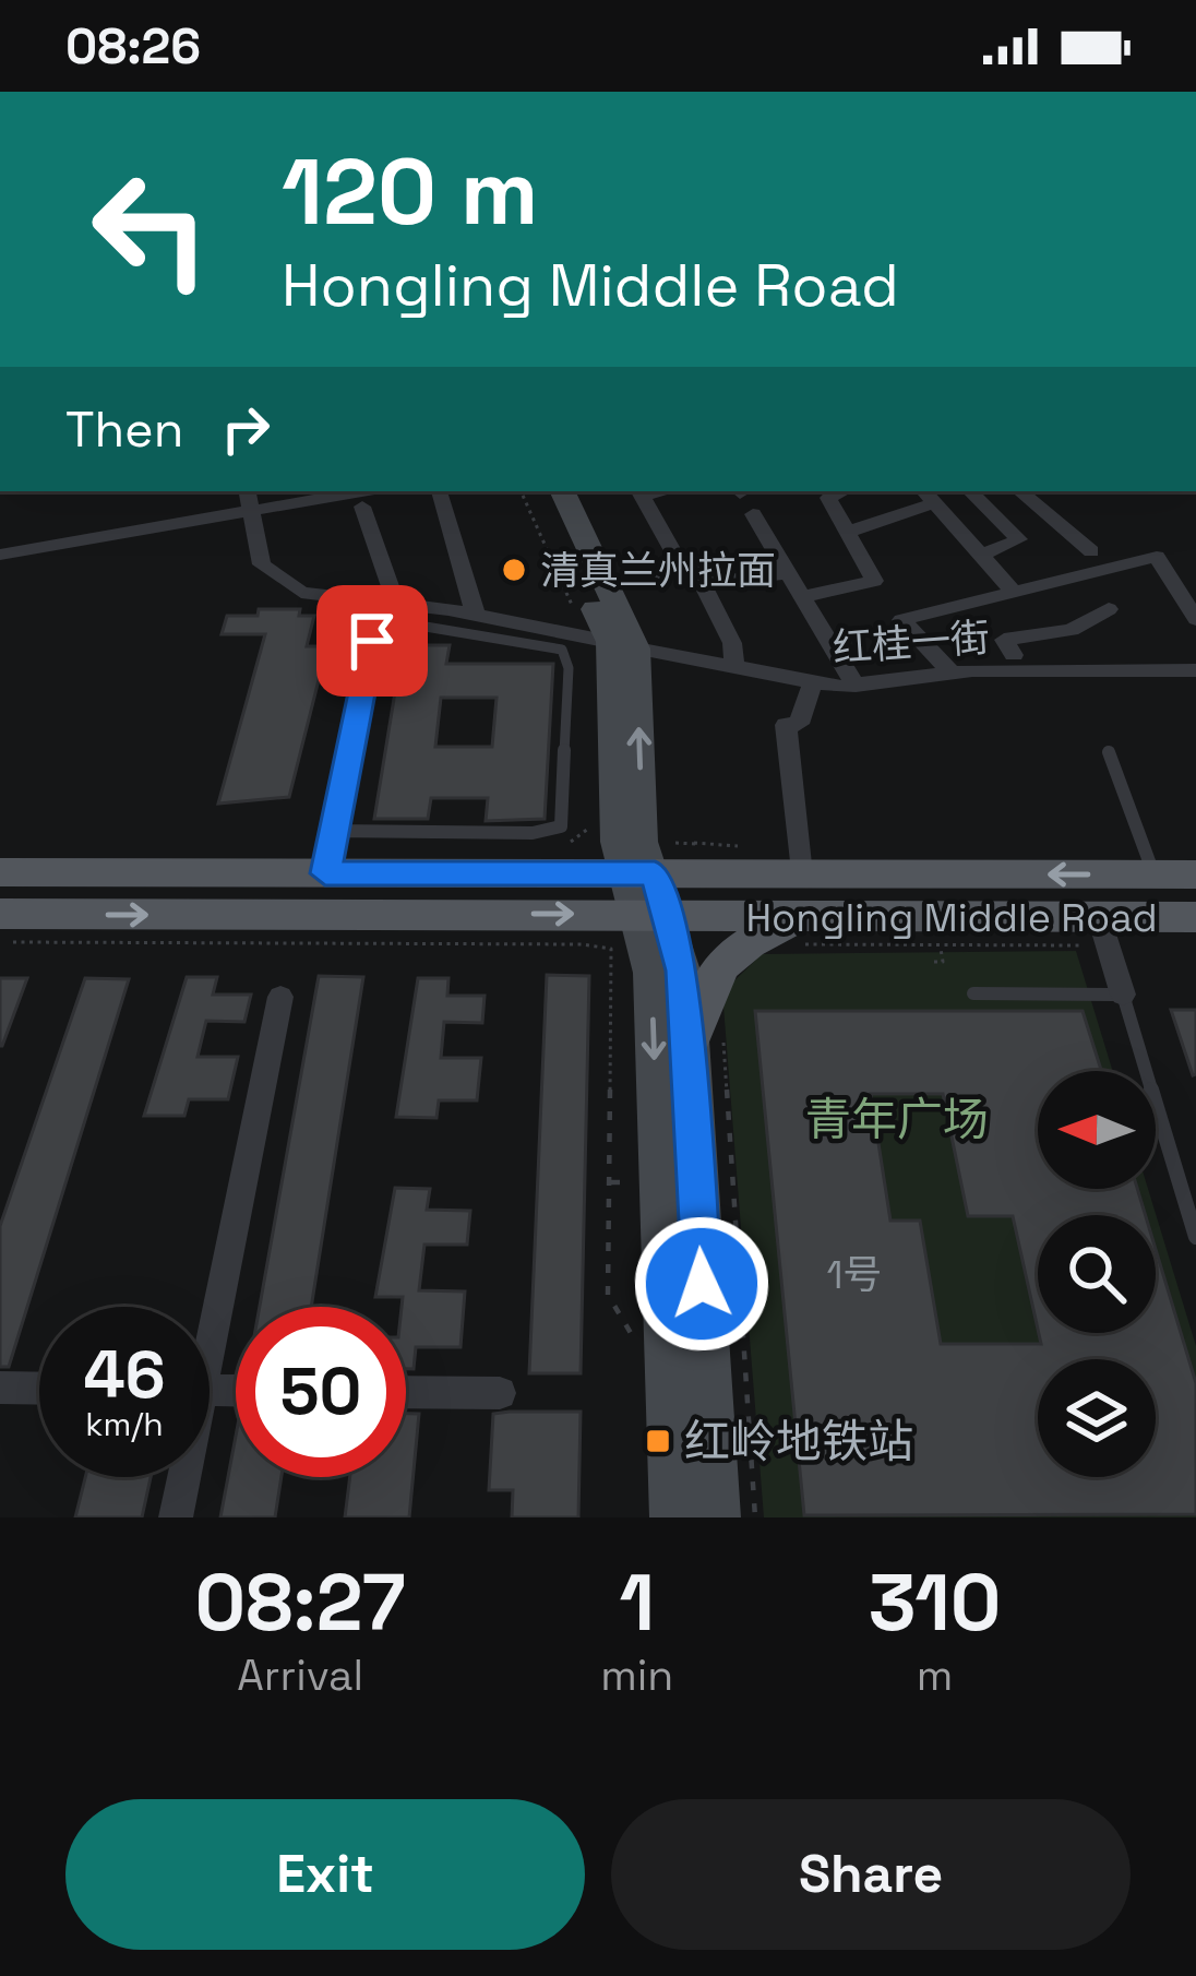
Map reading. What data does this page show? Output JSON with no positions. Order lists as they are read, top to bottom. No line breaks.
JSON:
{"streets":{"main road":["Hongling Middle Road"],"street":["红桂一街"]},"parks":["青年广场"],"places":{"other":["清真兰州拉面"],"transit":["红岭地铁站"]},"house_numbers":["1号"],"north":"left","page":{"status":"08:26","turn":["120 m","Hongling Middle Road"],"then":"Then","speed":"46 km/h","limit":"50","eta":["08:27","Arrival","1","min","310","m"],"buttons":["Exit","Share"]}}
